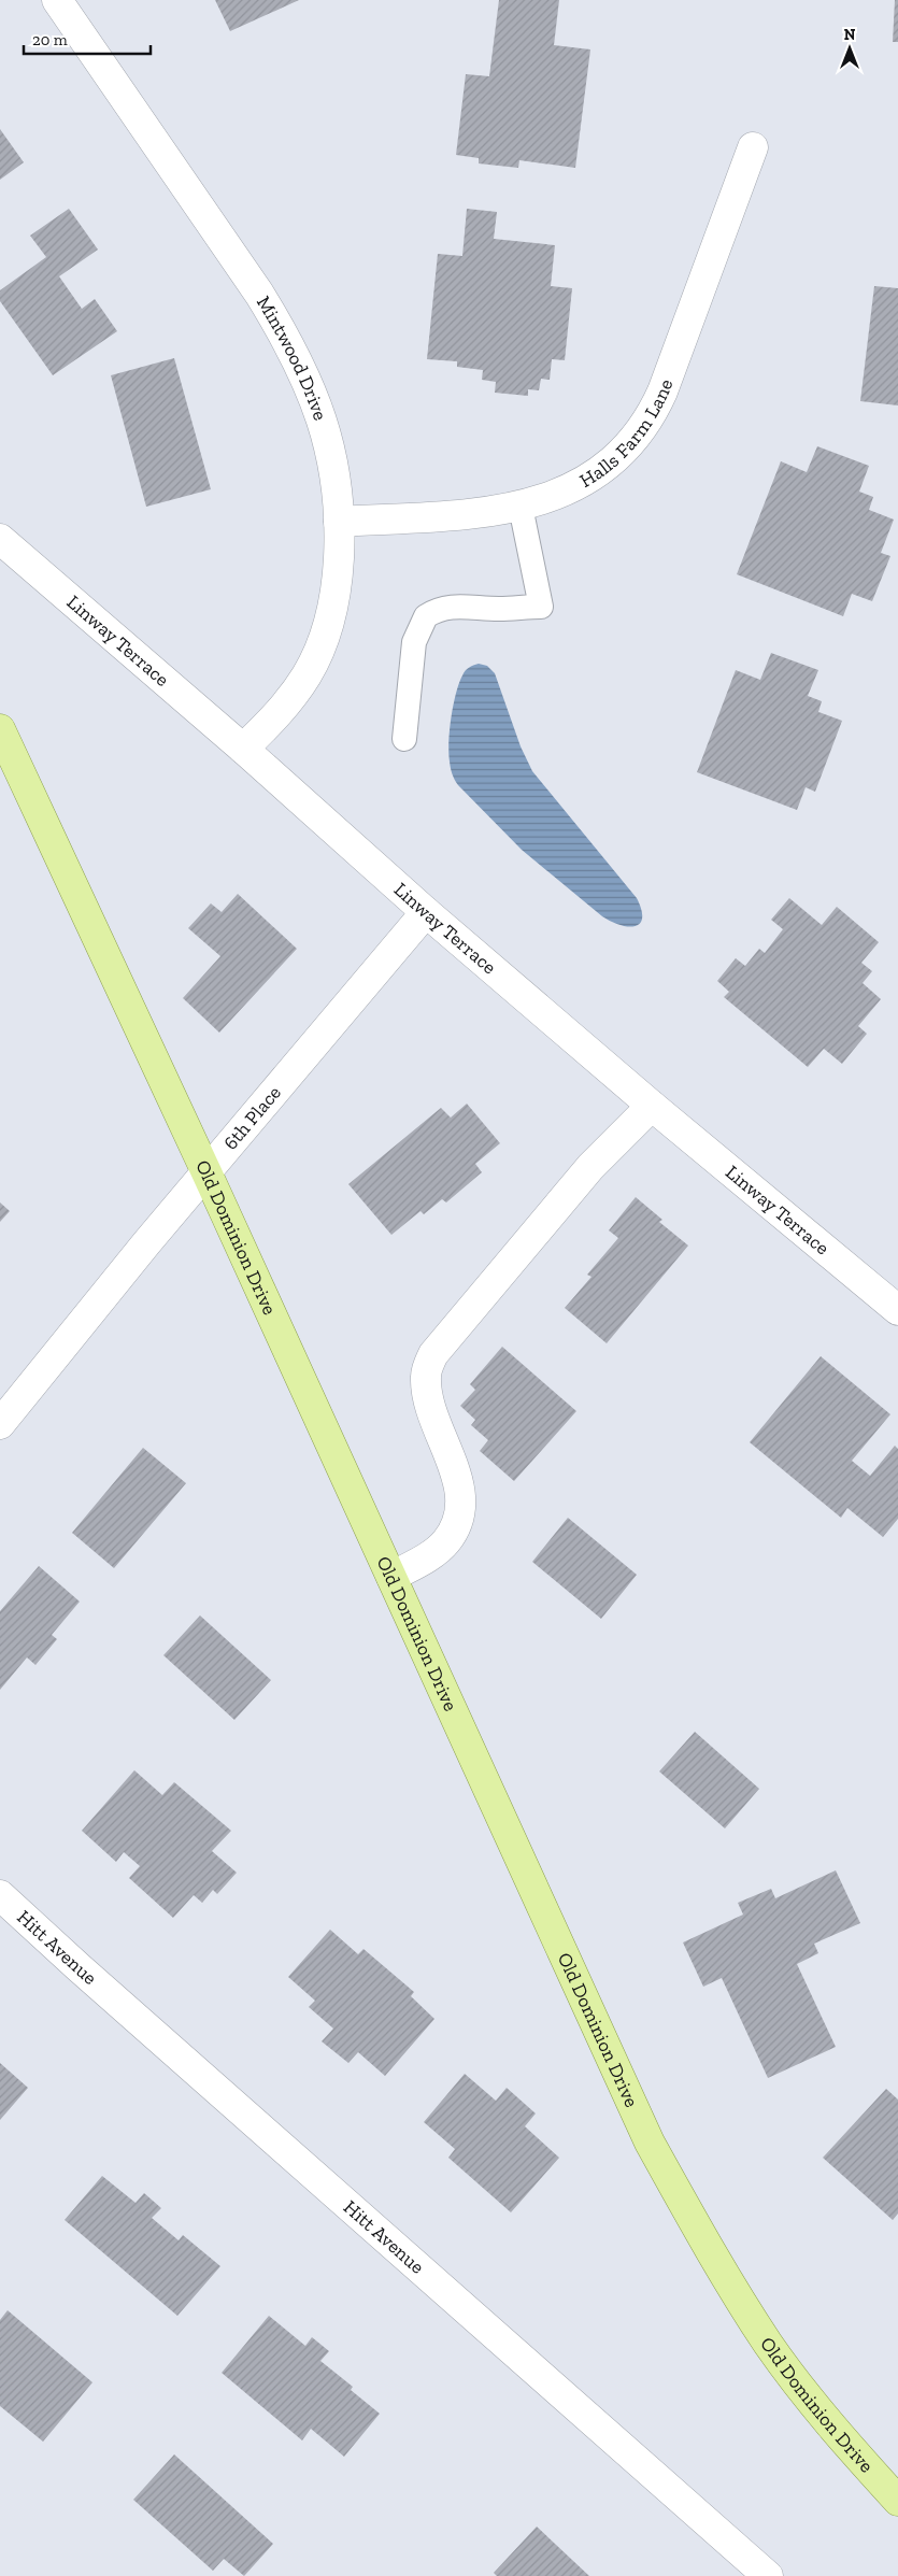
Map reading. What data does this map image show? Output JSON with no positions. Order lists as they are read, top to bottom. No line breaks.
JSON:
{"streets":{"main road":["Old Dominion Drive"],"street":["Mintwood Drive","Halls Farm Lane","Linway Terrace","6th Place","Hitt Avenue"]},"crossings":[["Mintwood Drive","Halls Farm Lane"],["Mintwood Drive","Linway Terrace"],["Linway Terrace","6th Place"],["6th Place","Old Dominion Drive"]],"scale_bar":"20 m","north":"top"}
